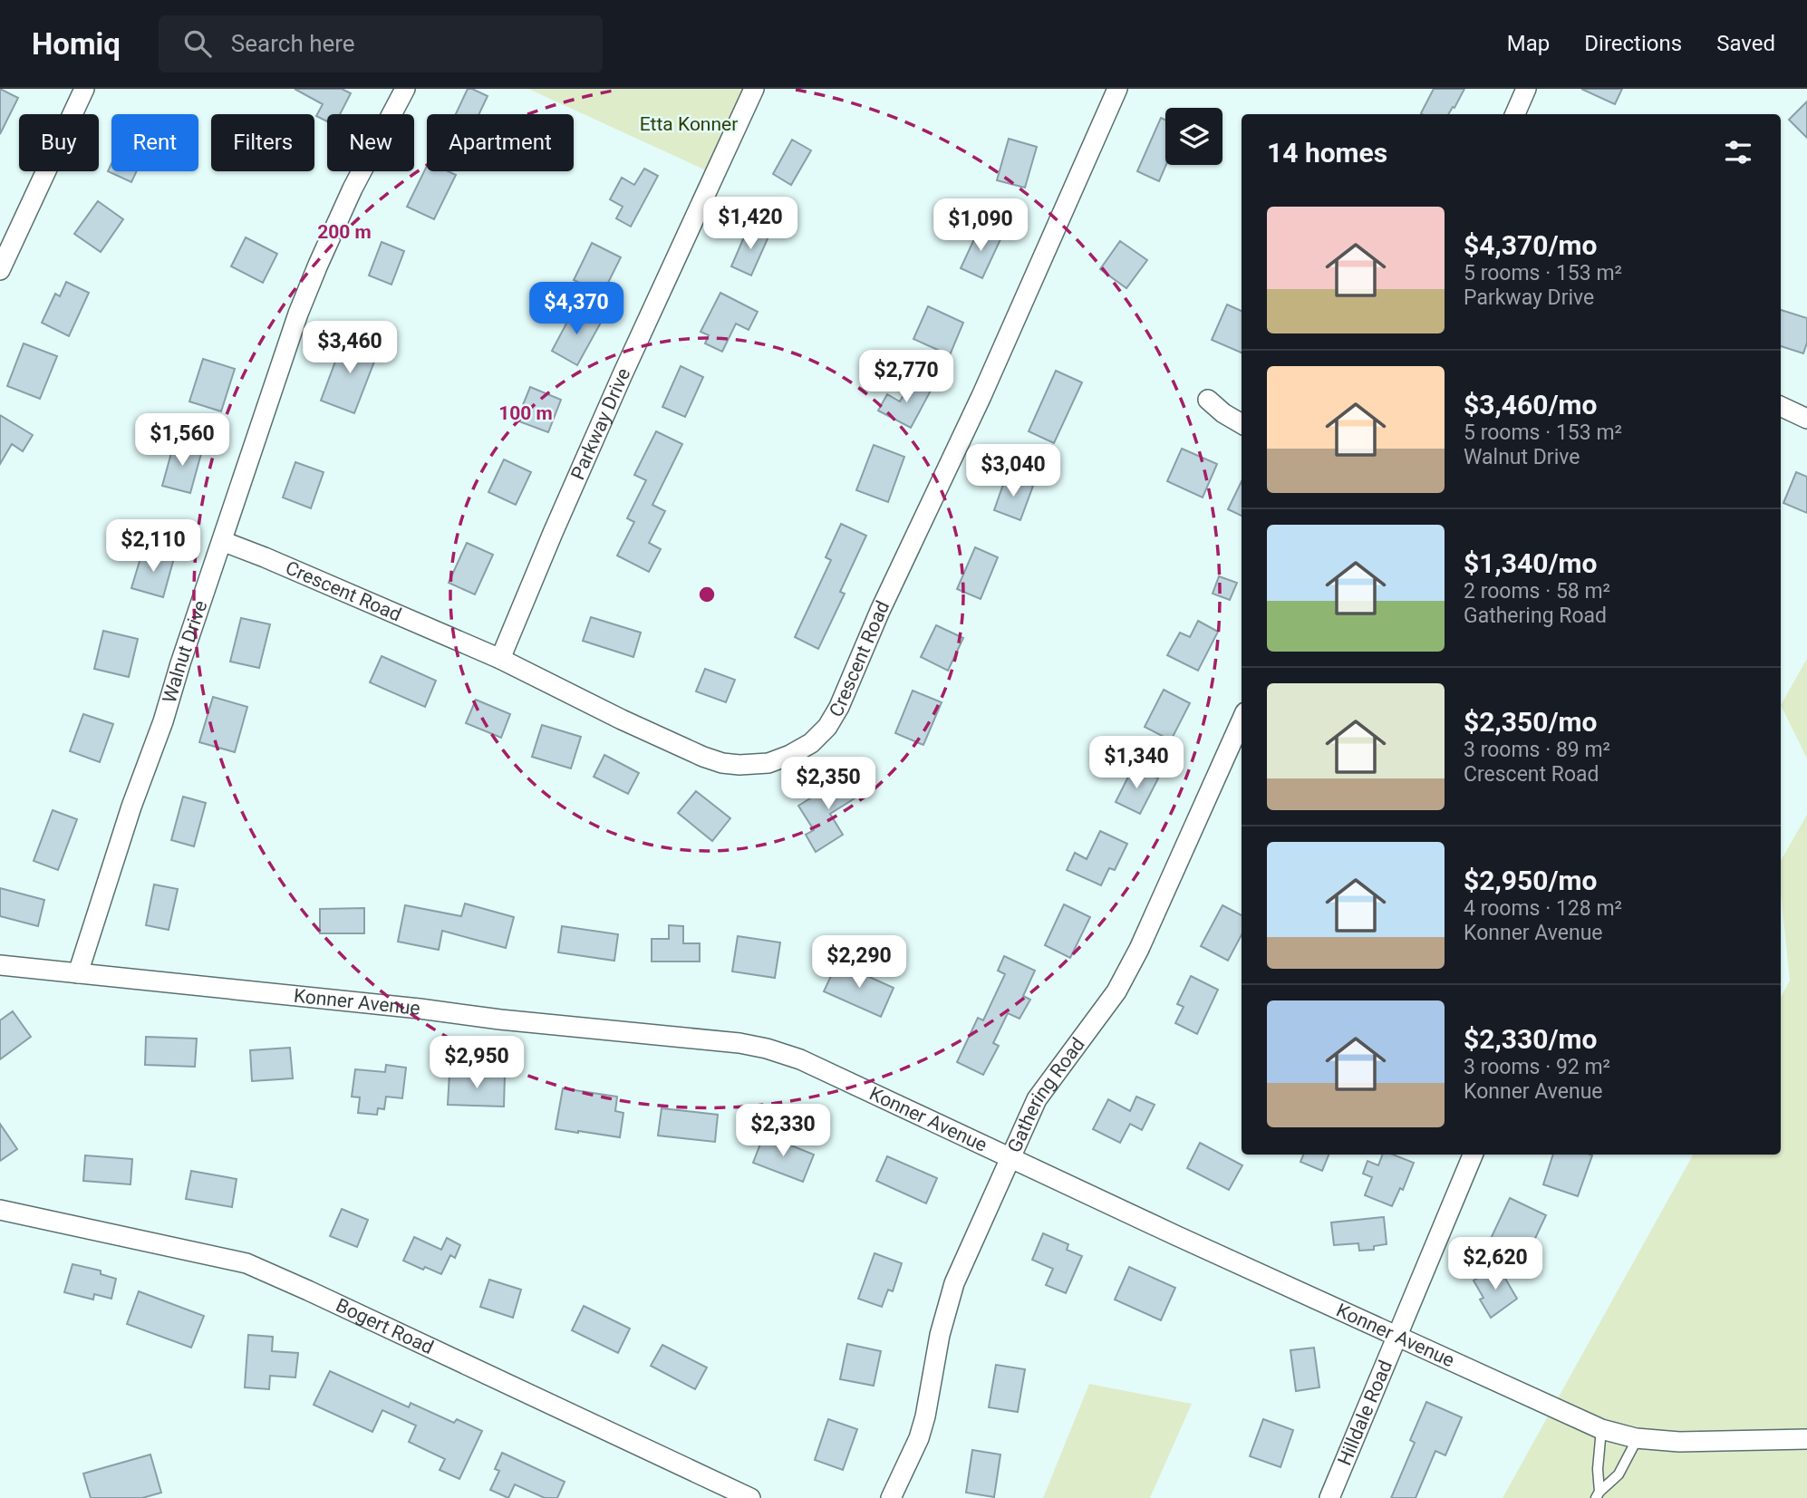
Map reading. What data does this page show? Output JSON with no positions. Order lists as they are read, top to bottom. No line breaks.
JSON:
{"streets":{"street":["Parkway Drive","Crescent Road","Walnut Drive","Konner Avenue","Gathering Road","Bogert Road","Hilldale Road"]},"crossings":[["Parkway Drive","Crescent Road"],["Crescent Road","Walnut Drive"],["Walnut Drive","Konner Avenue"],["Konner Avenue","Gathering Road"],["Konner Avenue","Hilldale Road"]],"parks":["Etta Konner"],"page":{"header":"Homiq","search":"Search here","nav":["Map","Directions","Saved"],"chip":["Buy","Rent","Filters","New","Apartment"],"heading":"14 homes","list":[{"name":"$4,370/mo","note":"5 rooms · 153 m² · Parkway Drive"},{"name":"$3,460/mo","note":"5 rooms · 153 m² · Walnut Drive"},{"name":"$1,340/mo","note":"2 rooms · 58 m² · Gathering Road"},{"name":"$2,350/mo","note":"3 rooms · 89 m² · Crescent Road"},{"name":"$2,950/mo","note":"4 rooms · 128 m² · Konner Avenue"},{"name":"$2,330/mo","note":"3 rooms · 92 m² · Konner Avenue"}],"price":["$1,420","$1,090","$4,370","$3,460","$2,770","$1,560","$3,040","$2,110","$1,340","$2,350","$2,290","$2,950","$2,330","$2,620"]},"rings":["200 m","100 m"]}
